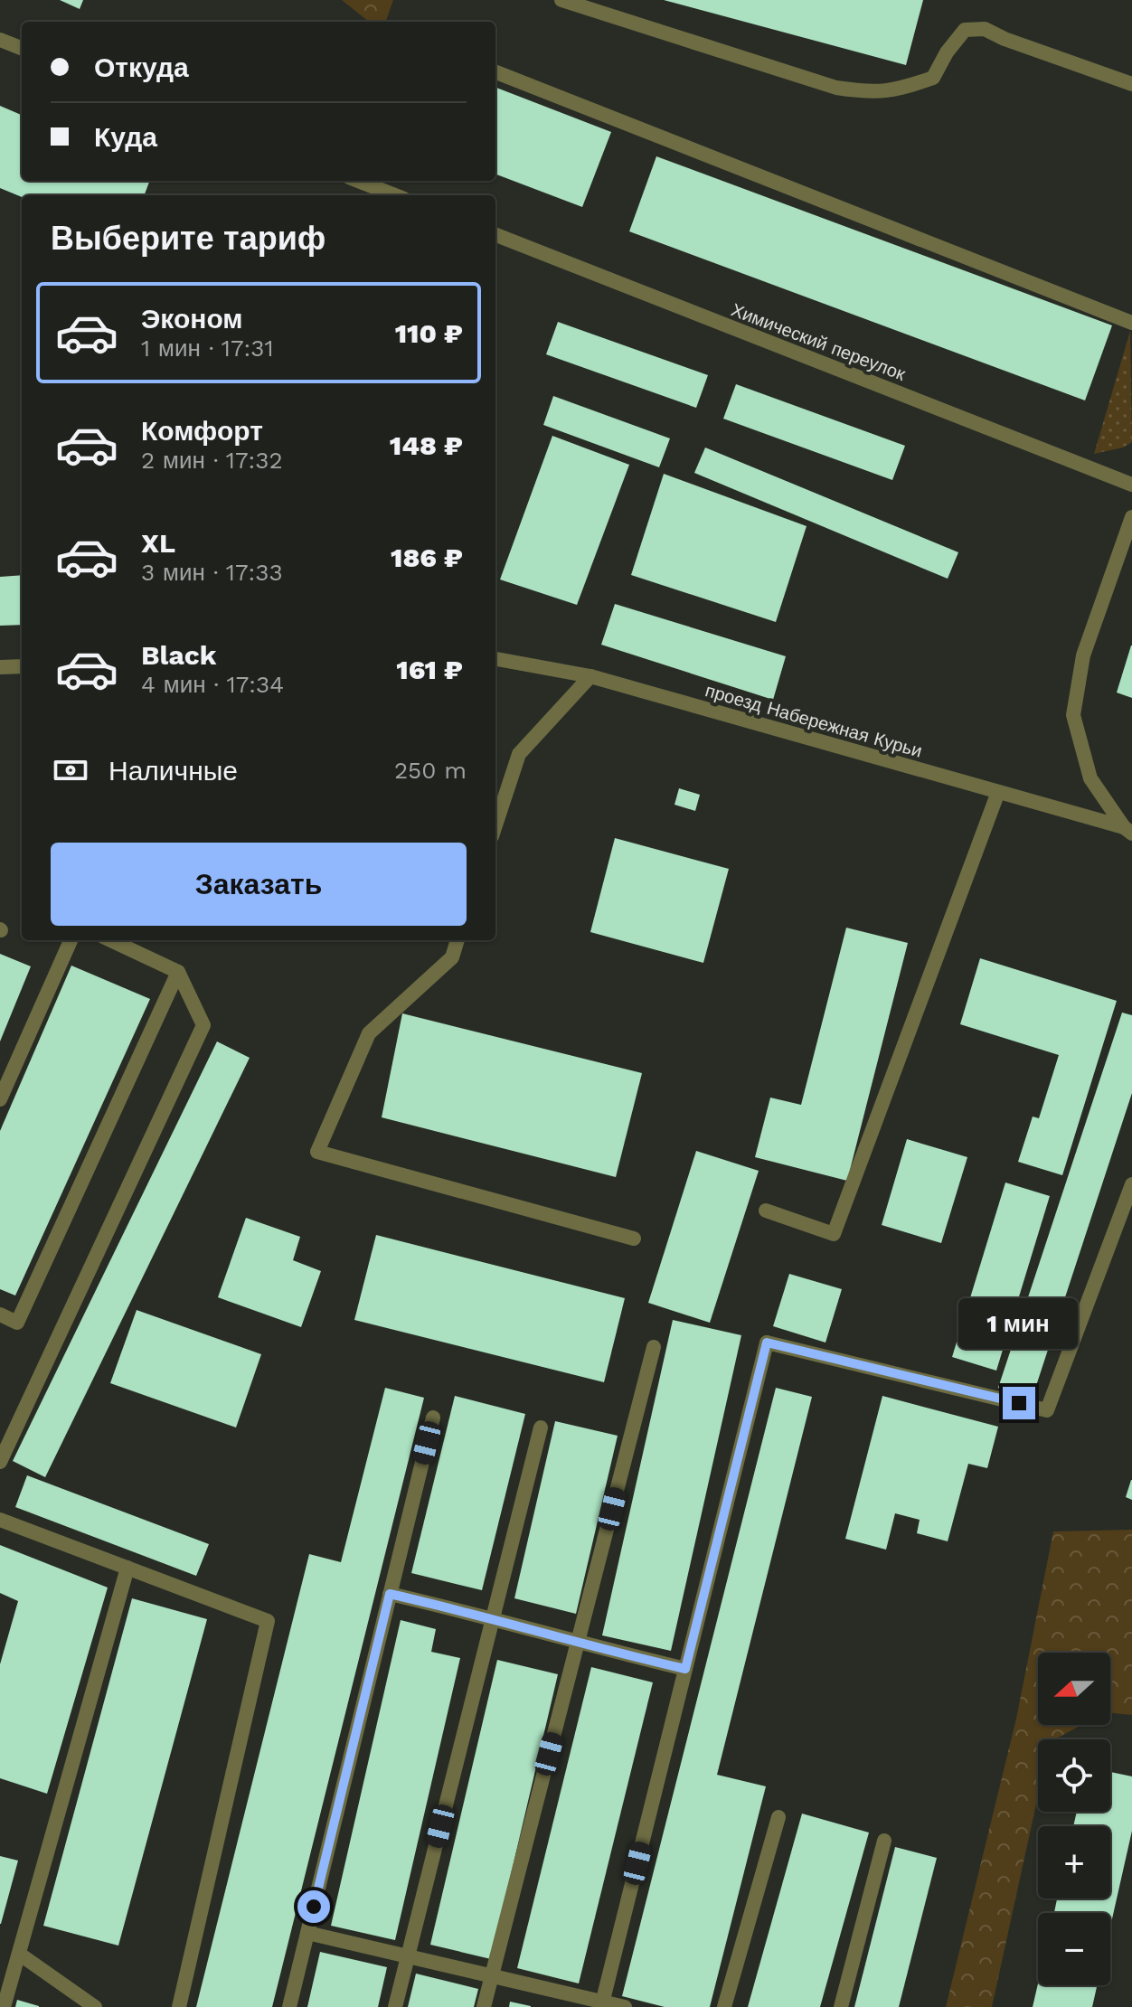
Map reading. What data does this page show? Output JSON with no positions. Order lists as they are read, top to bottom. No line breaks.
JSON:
{"streets":{"street":["Химический переулок","проезд Набережная Курьи"]},"north":"left","page":{"banner":["Откуда","Куда"],"heading":"Выберите тариф","list":[{"name":"Эконом","note":"1 мин · 17:31","value":"110 ₽"},{"name":"Комфорт","note":"2 мин · 17:32","value":"148 ₽"},{"name":"XL","note":"3 мин · 17:33","value":"186 ₽"},{"name":"Black","note":"4 мин · 17:34","value":"161 ₽"}],"pay":["Наличные","250 m"],"buttons":"Заказать","bubble":"1 мин","map_buttons":["+","−"]}}
